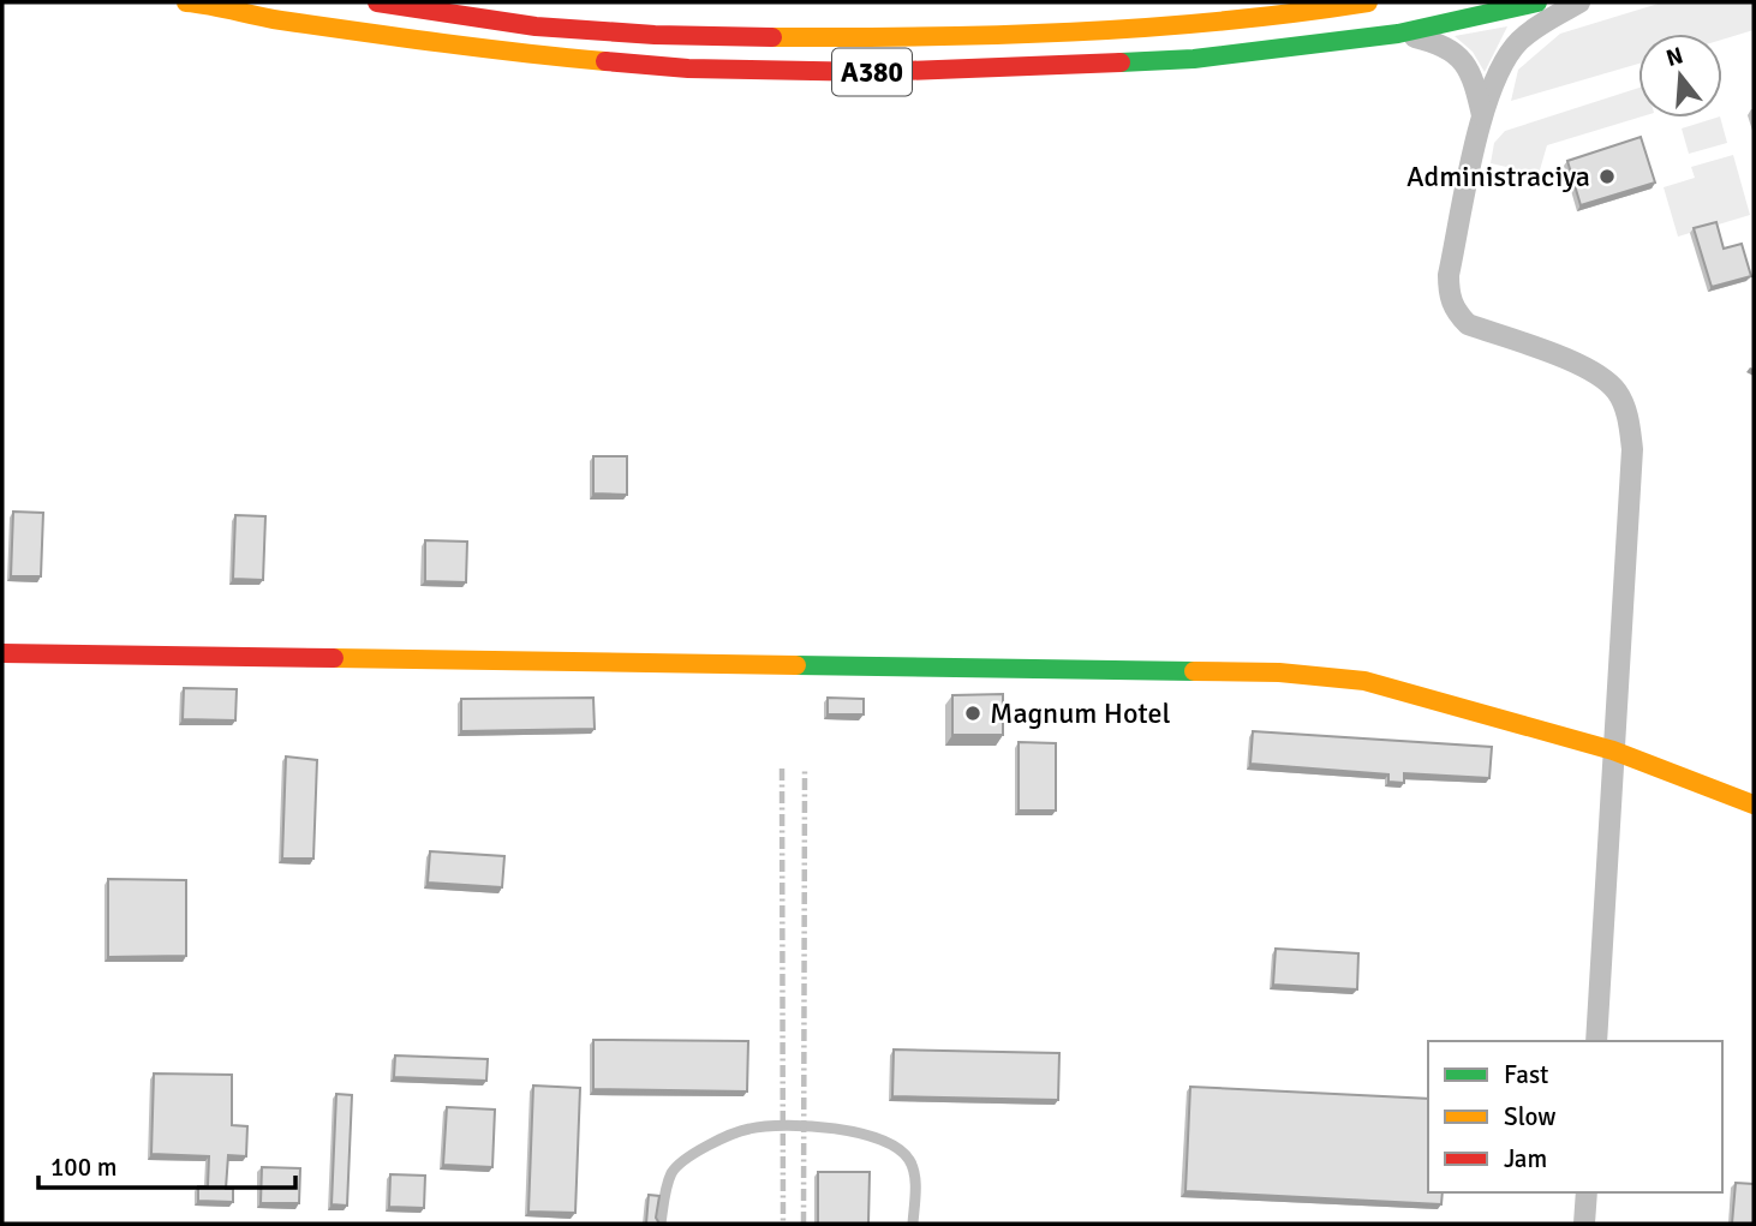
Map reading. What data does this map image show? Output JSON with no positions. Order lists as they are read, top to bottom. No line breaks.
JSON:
{"streets":{"main road":["A380"]},"places":["Administraciya","Magnum Hotel"],"legend":["Fast","Slow","Jam"],"scale_bar":"100 m","north":"top"}
